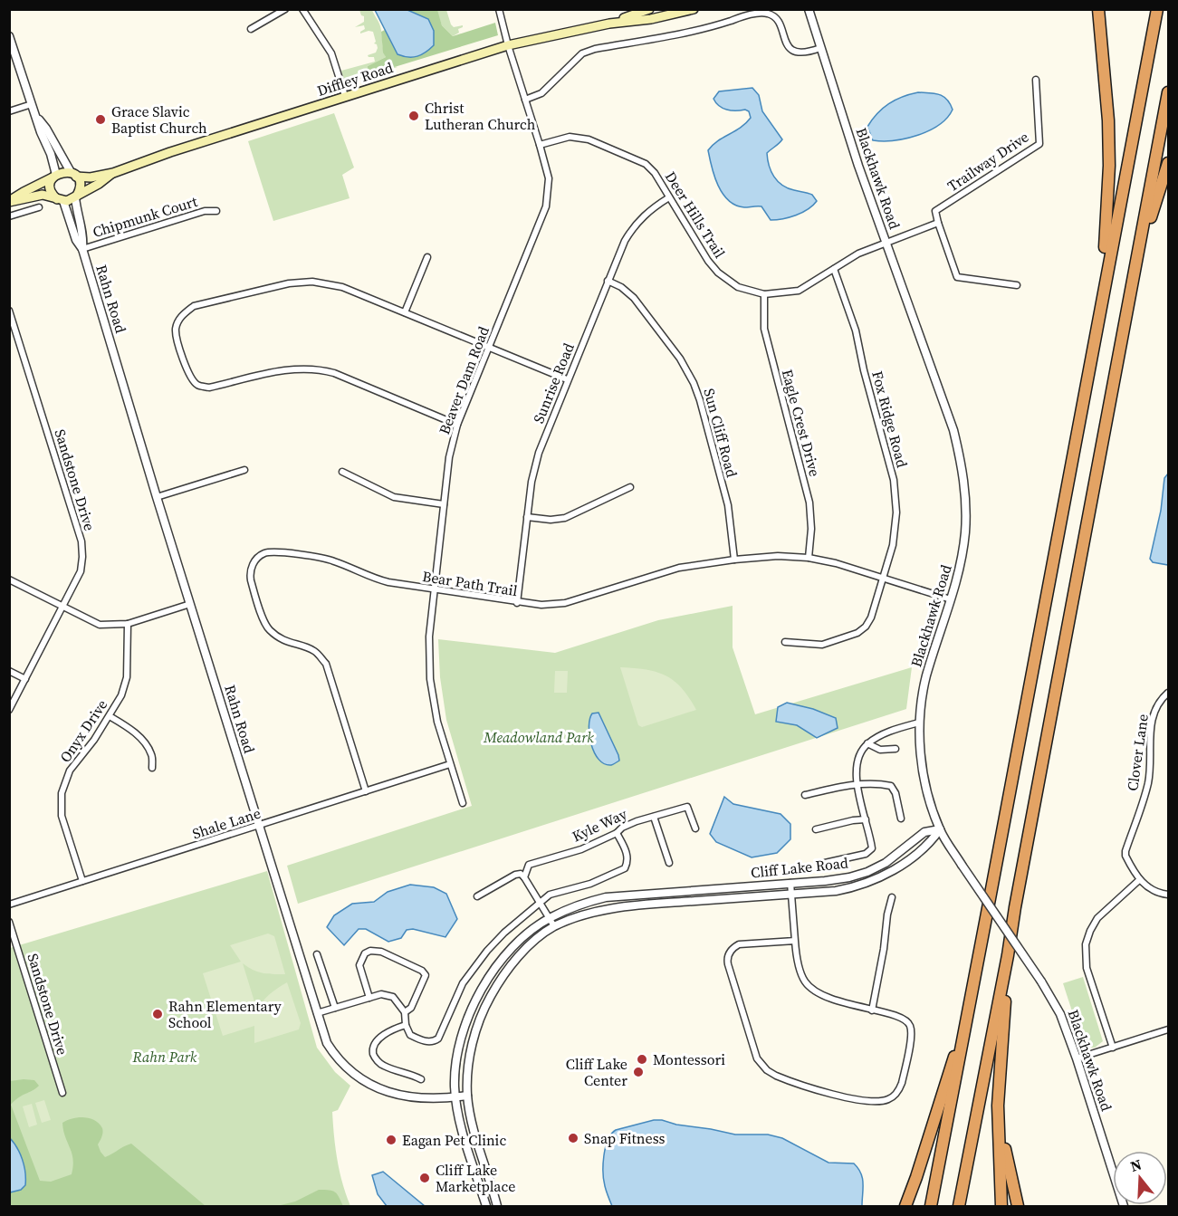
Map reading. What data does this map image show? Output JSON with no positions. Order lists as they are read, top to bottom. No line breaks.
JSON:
{"streets":{"main road":["Diffley Road"],"street":["Trailway Drive","Blackhawk Road","Deer Hills Trail","Chipmunk Court","Rahn Road","Beaver Dam Road","Sunrise Road","Fox Ridge Road","Eagle Crest Drive","Sun Cliff Road","Sandstone Drive","Bear Path Trail","Onyx Drive","Clover Lane","Shale Lane","Kyle Way","Cliff Lake Road"]},"crossings":[["Diffley Road","Rahn Road"],["Diffley Road","Beaver Dam Road"],["Blackhawk Road","Deer Hills Trail"],["Blackhawk Road","Bear Path Trail"],["Blackhawk Road","Cliff Lake Road"],["Deer Hills Trail","Beaver Dam Road"],["Deer Hills Trail","Sunrise Road"],["Deer Hills Trail","Fox Ridge Road"],["Deer Hills Trail","Eagle Crest Drive"],["Chipmunk Court","Rahn Road"],["Rahn Road","Shale Lane"],["Rahn Road","Cliff Lake Road"],["Beaver Dam Road","Bear Path Trail"],["Beaver Dam Road","Shale Lane"],["Sunrise Road","Sun Cliff Road"],["Sunrise Road","Bear Path Trail"],["Fox Ridge Road","Bear Path Trail"],["Eagle Crest Drive","Bear Path Trail"],["Sun Cliff Road","Bear Path Trail"],["Bear Path Trail","Shale Lane"],["Onyx Drive","Shale Lane"]],"parks":["Meadowland Park","Rahn Park"],"places":["Christ Lutheran Church","Grace Slavic Baptist Church","Rahn Elementary School","Montessori","Cliff Lake Center","Snap Fitness","Eagan Pet Clinic","Cliff Lake Marketplace"],"north":"top"}
